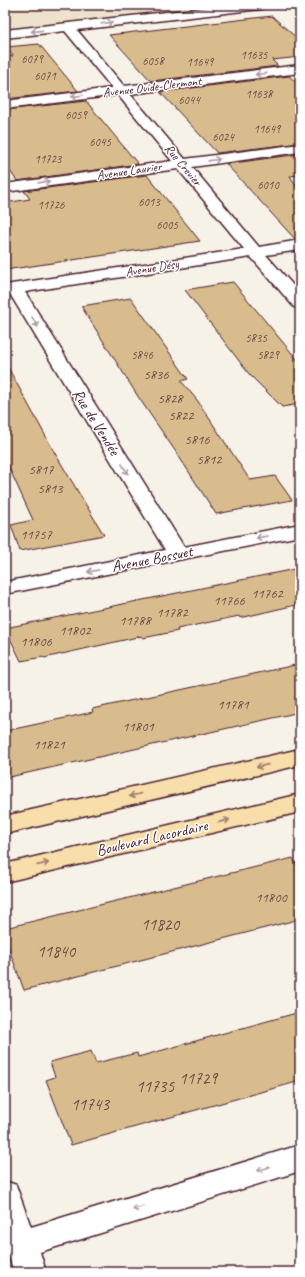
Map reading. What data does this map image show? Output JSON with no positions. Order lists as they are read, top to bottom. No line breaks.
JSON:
{"streets":{"main road":["Boulevard Lacordaire"],"street":["Avenue Ovide-Clermont","Rue Crevier","Avenue Laurier","Avenue Désy","Rue de Vendée","Avenue Bossuet"]},"crossings":[["Avenue Ovide-Clermont","Rue Crevier"],["Rue Crevier","Avenue Laurier"],["Rue Crevier","Avenue Désy"],["Avenue Désy","Rue de Vendée"],["Rue de Vendée","Avenue Bossuet"]],"one_way":["Rue de Vendée","Avenue Bossuet"],"house_numbers":["11635","6079","6058","11649","6071","11638","6044","6059","11649","6024","6045","11723","6010","6013","11726","6005","5835","5846","5829","5836","5828","5822","5816","5812","5817","5813","11757","11762","11766","11782","11788","11802","11806","11781","11801","11821","11800","11820","11840","11729","11735","11743"]}
